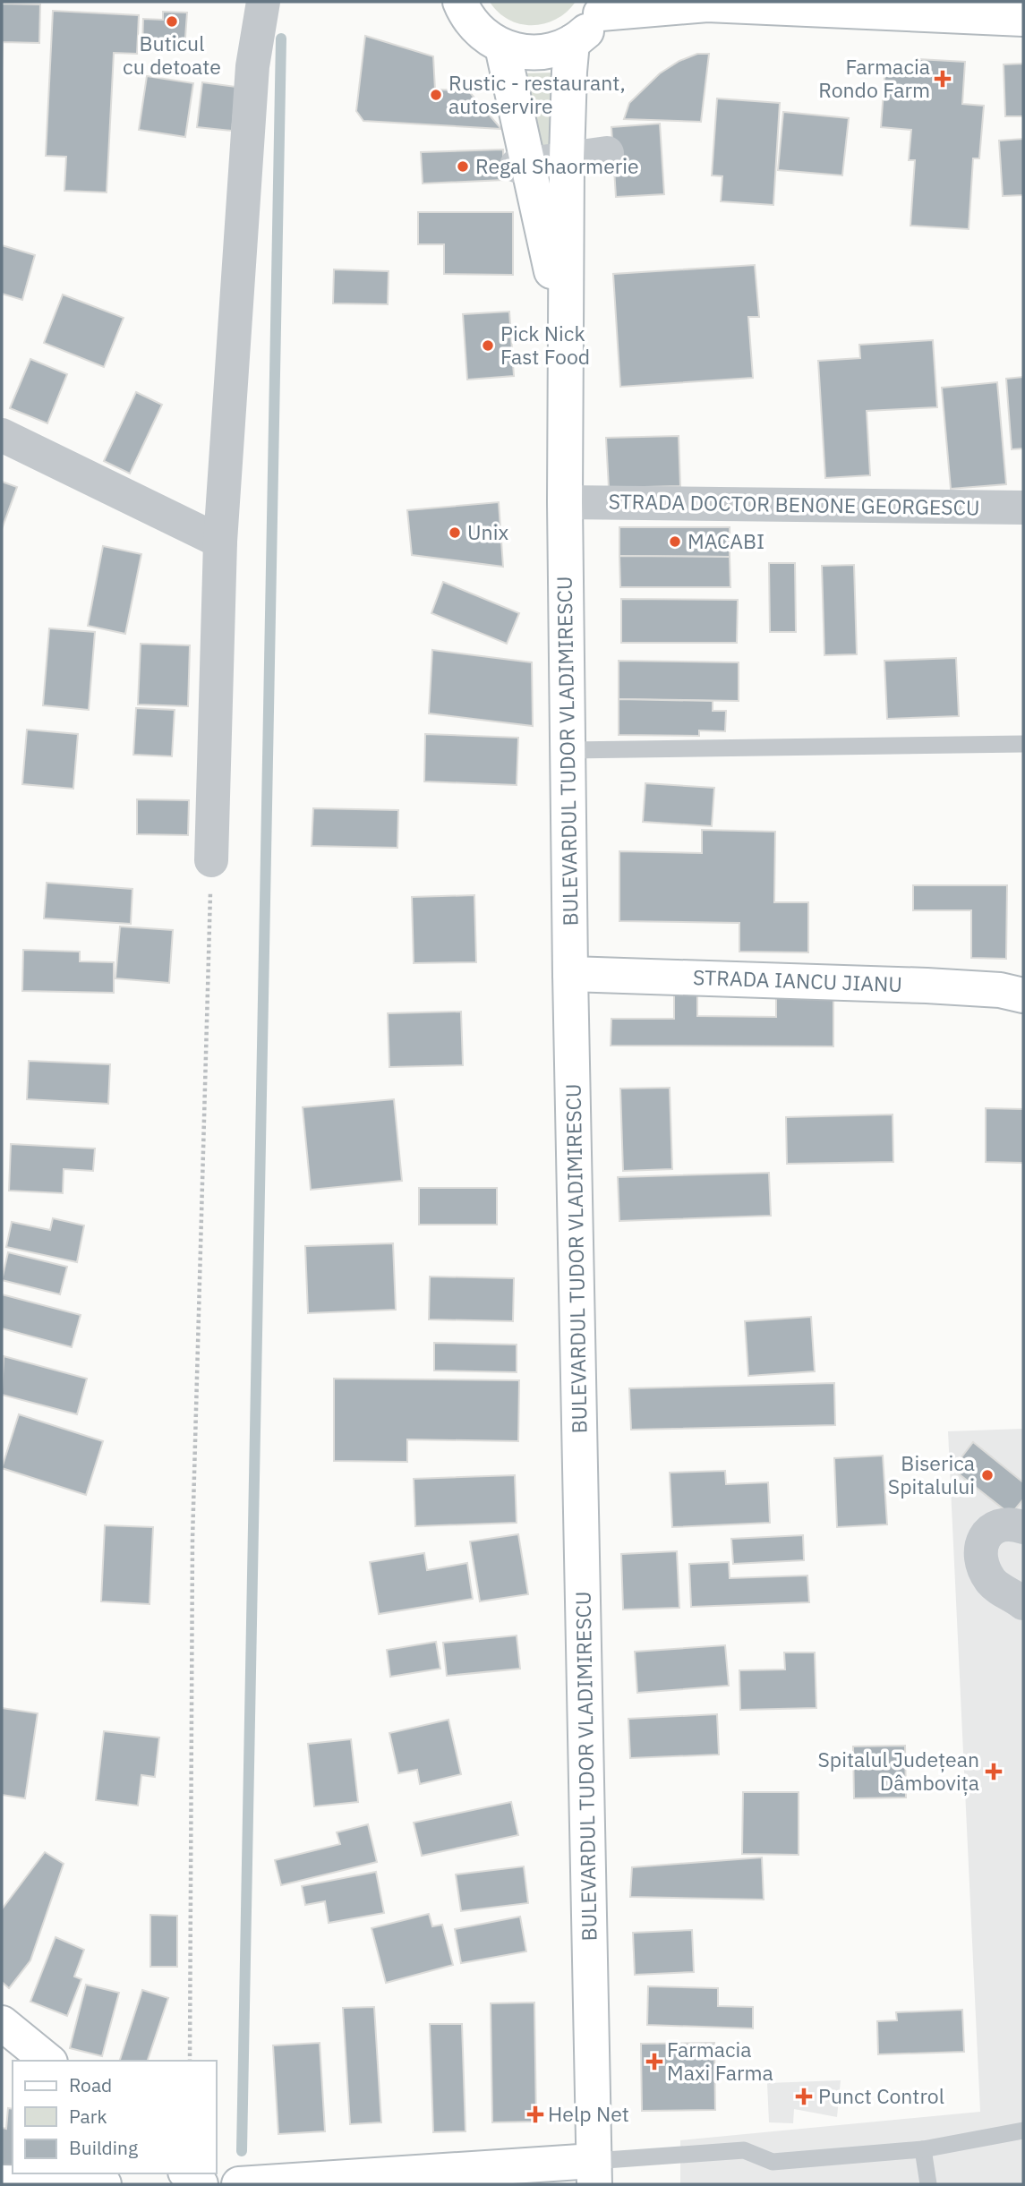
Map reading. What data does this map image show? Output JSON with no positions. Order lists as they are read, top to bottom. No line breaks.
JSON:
{"streets":{"main road":["BULEVARDUL TUDOR VLADIMIRESCU","STRADA IANCU JIANU"],"street":["STRADA DOCTOR BENONE GEORGESCU"]},"crossings":[["STRADA DOCTOR BENONE GEORGESCU","BULEVARDUL TUDOR VLADIMIRESCU"],["BULEVARDUL TUDOR VLADIMIRESCU","STRADA IANCU JIANU"]],"places":{"other":["Buticul cu detoate","Rustic - restaurant, autoservire","Regal Shaormerie","Pick Nick Fast Food","Unix","MACABI","Biserica Spitalului"],"health":["Farmacia Rondo Farm","Spitalul Județean Dâmbovița","Farmacia Maxi Farma","Punct Control","Help Net"]},"legend":["Road","Park","Building"]}
